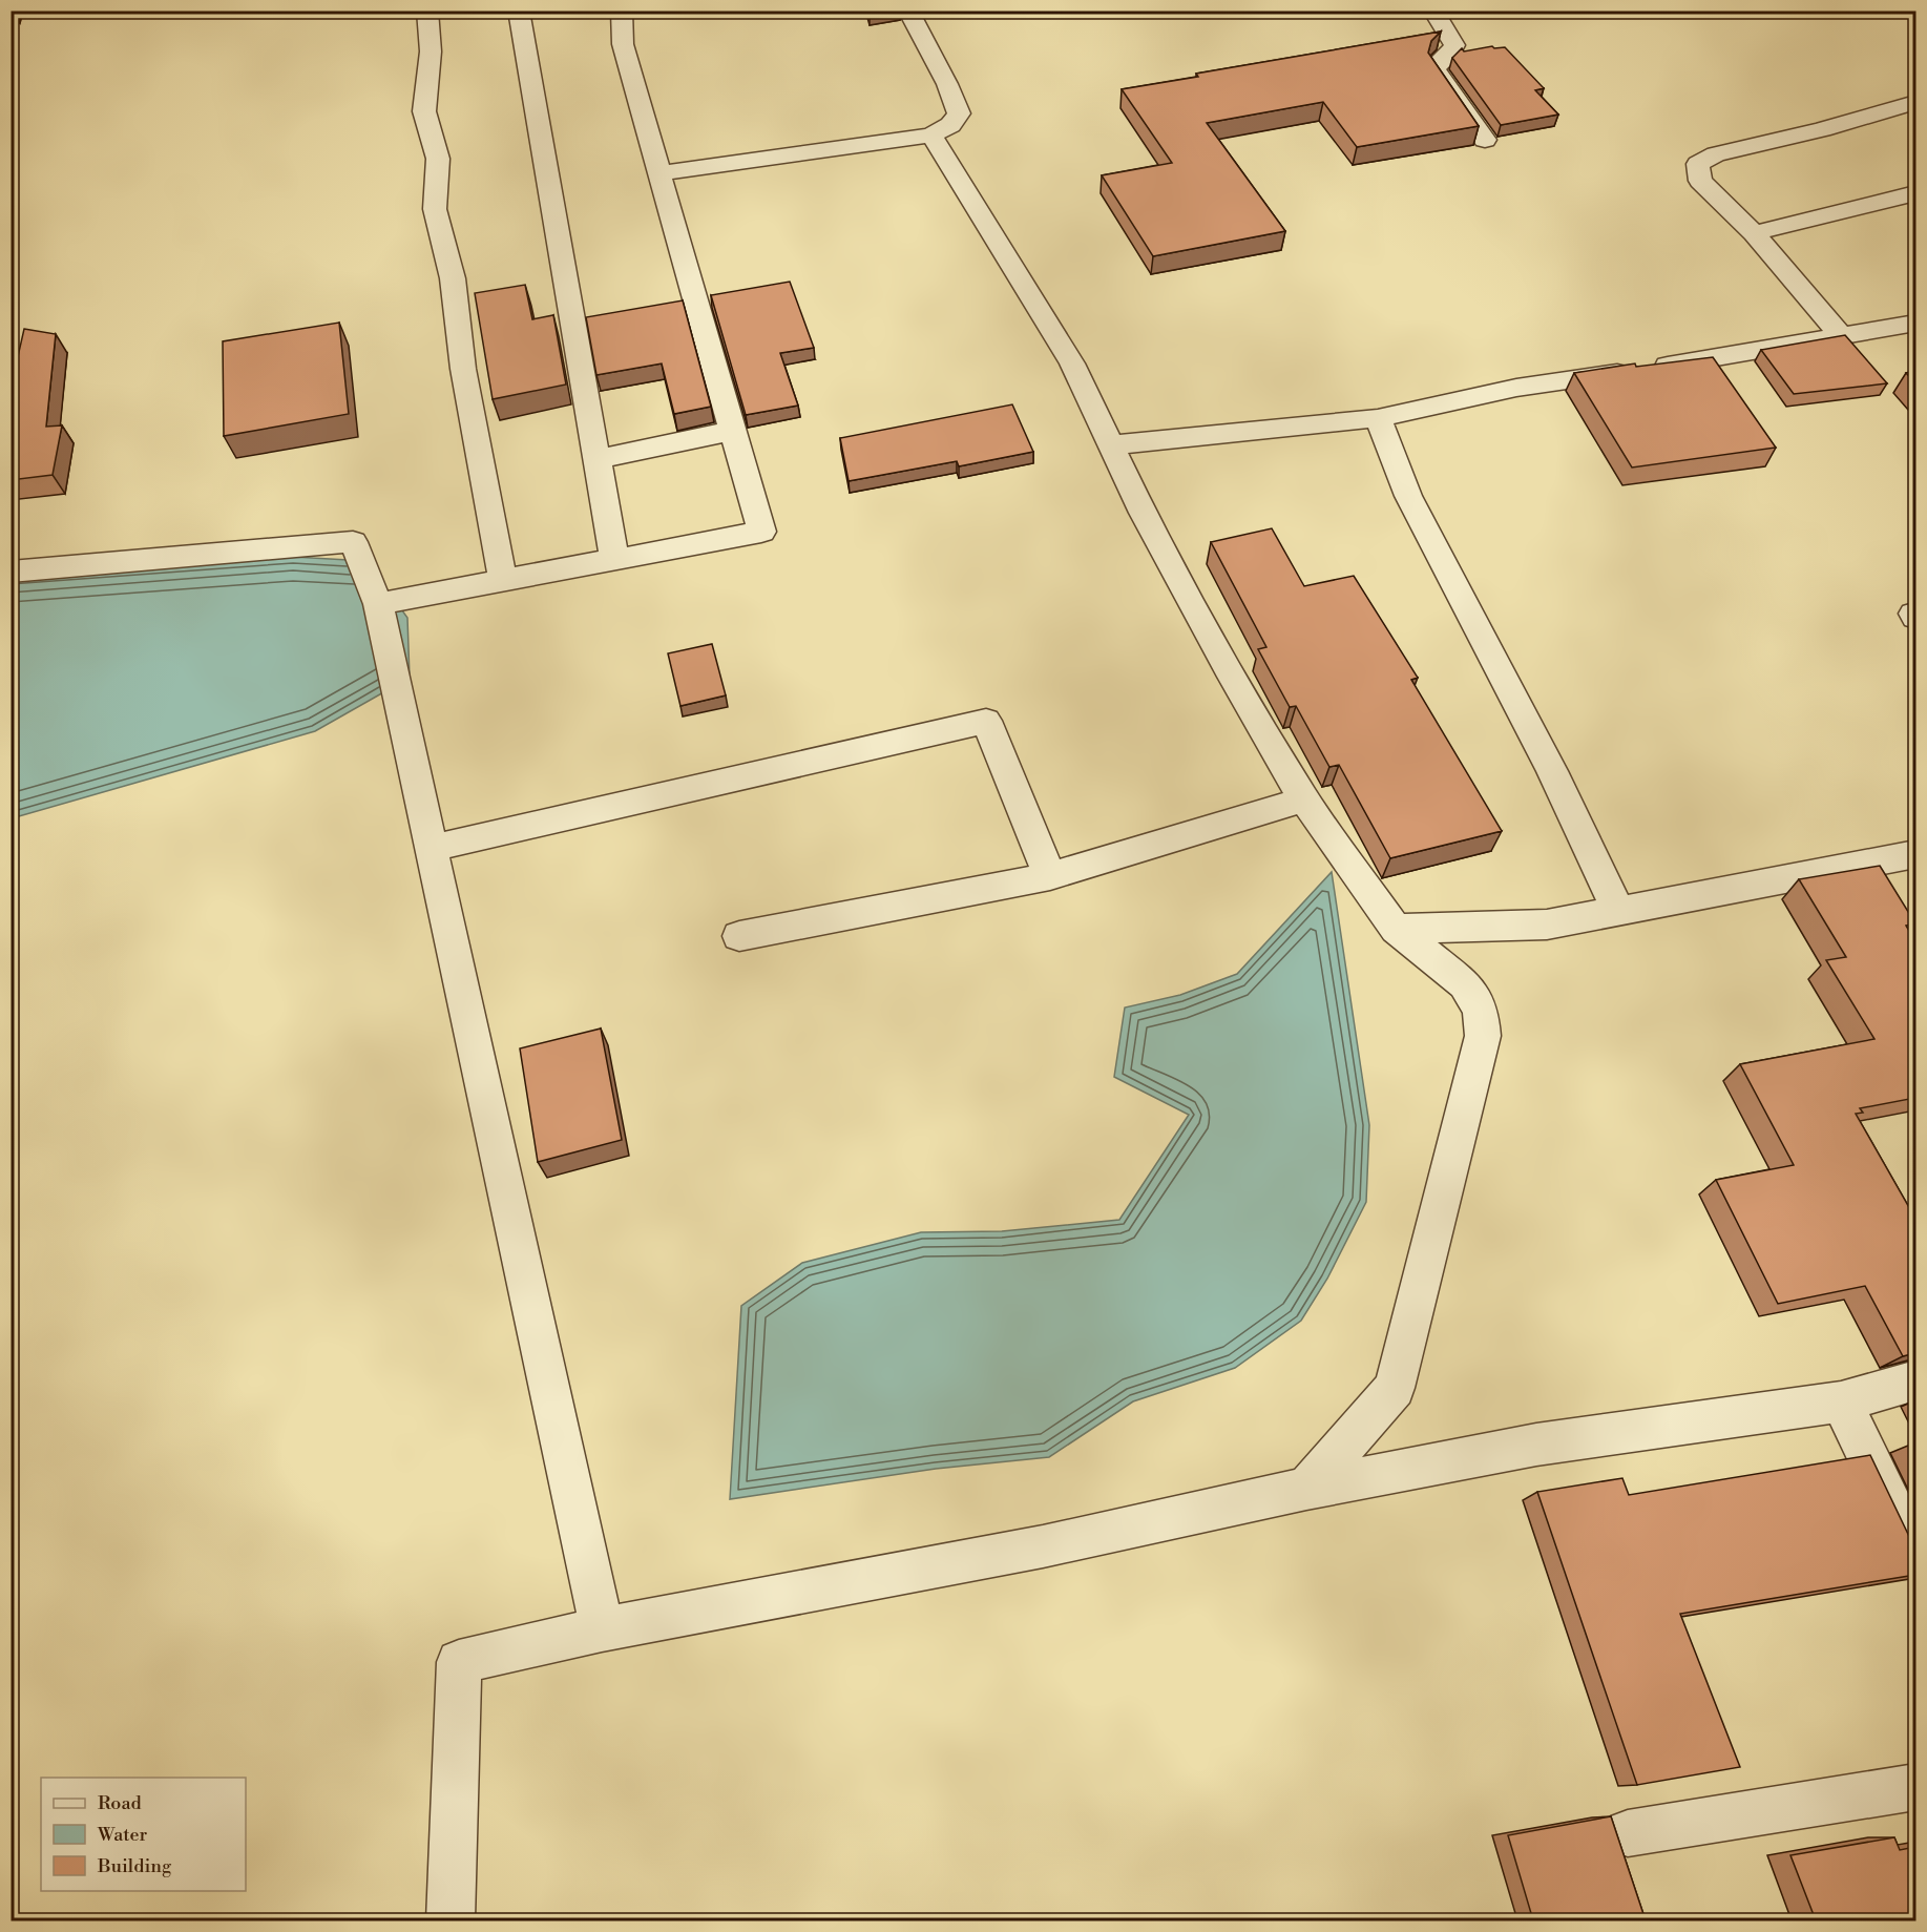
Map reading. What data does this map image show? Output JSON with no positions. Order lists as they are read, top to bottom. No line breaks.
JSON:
{"legend":["Road","Water","Building"]}
